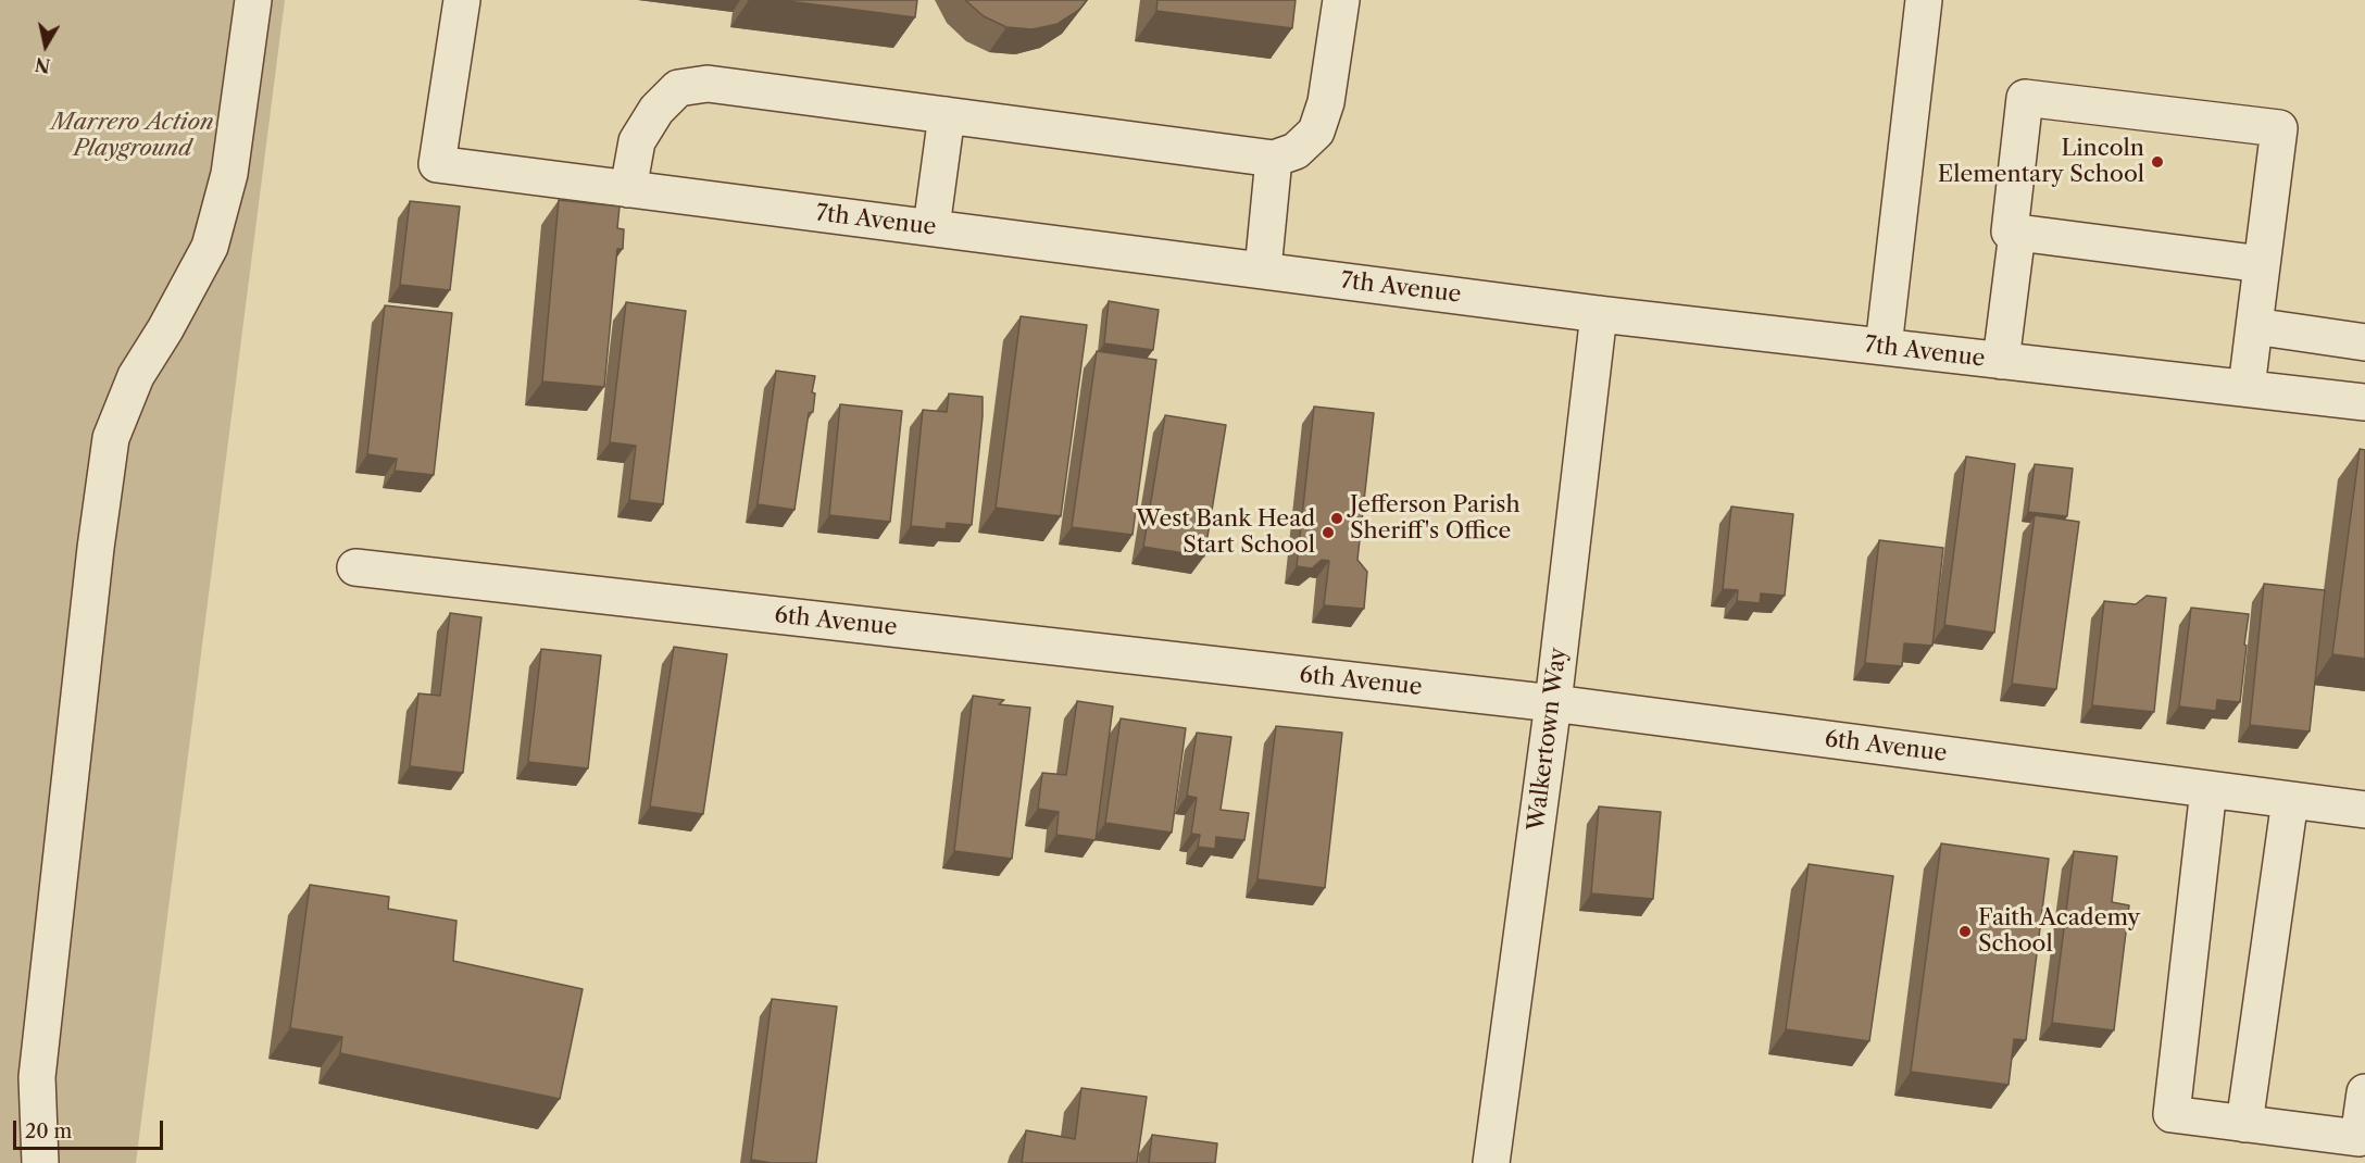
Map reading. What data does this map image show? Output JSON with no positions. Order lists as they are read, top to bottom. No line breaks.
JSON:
{"streets":{"street":["7th Avenue","6th Avenue","Walkertown Way"]},"crossings":[["7th Avenue","Walkertown Way"],["6th Avenue","Walkertown Way"]],"parks":["Marrero Action Playground"],"places":["Lincoln Elementary School","Jefferson Parish Sheriff's Office","West Bank Head Start School","Faith Academy School"],"scale_bar":"20 m","north":"bottom"}
